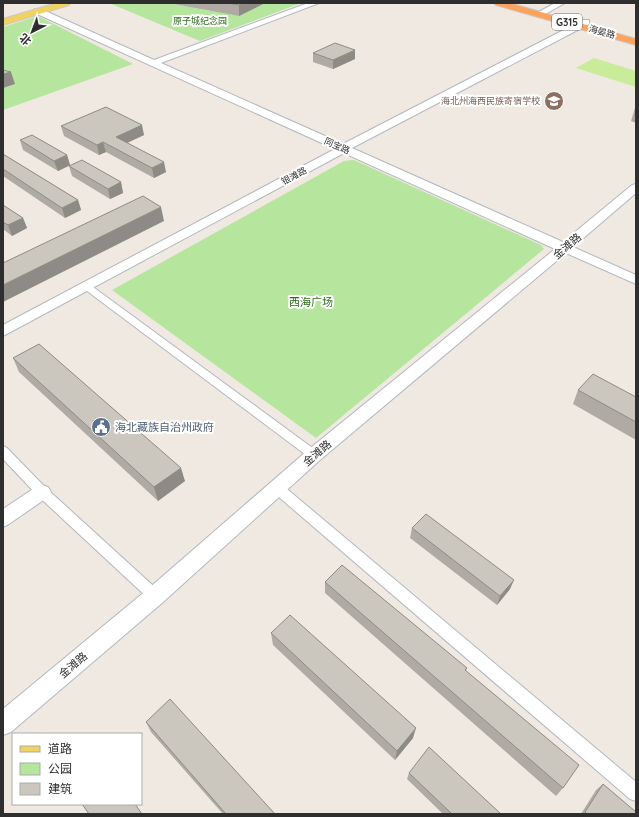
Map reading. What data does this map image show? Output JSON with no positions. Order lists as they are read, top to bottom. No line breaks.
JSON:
{"streets":{"highway":["G315","海晏路"],"street":["同宝路","银滩路","金滩路"]},"crossings":[["海晏路","银滩路"],["同宝路","银滩路"],["同宝路","金滩路"]],"parks":["原子城纪念园","西海广场"],"places":{"school or university":["海北州海西民族寄宿学校"],"public building":["海北藏族自治州政府"]},"legend":["道路","公园","建筑"],"north":"bottom left"}
